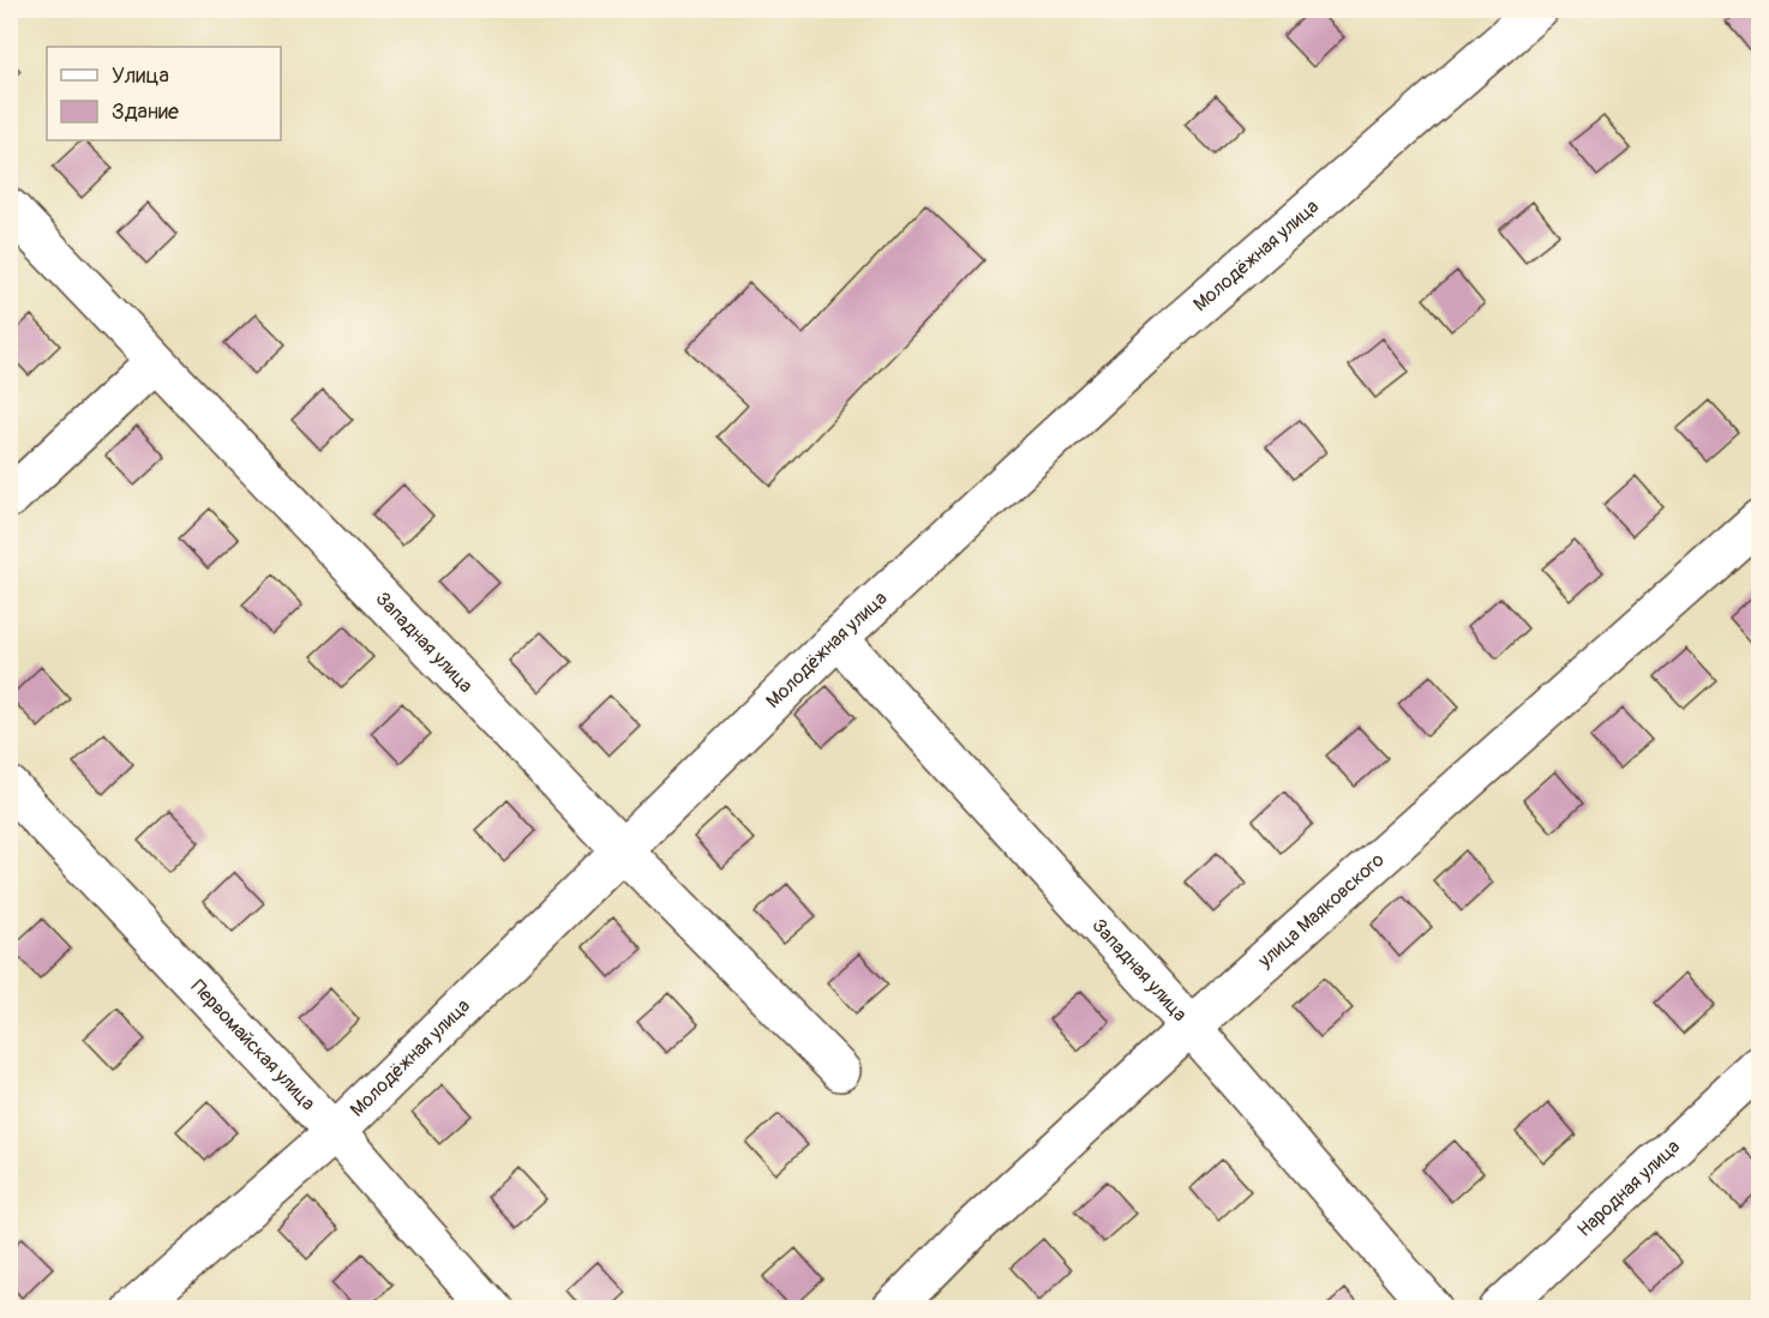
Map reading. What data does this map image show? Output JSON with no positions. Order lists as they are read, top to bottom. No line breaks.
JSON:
{"streets":{"street":["Молодёжная улица","Западная улица","улица Маяковского","Первомайская улица","Народная улица"]},"crossings":[["Молодёжная улица","Западная улица"],["Молодёжная улица","Первомайская улица"],["Западная улица","улица Маяковского"]],"legend":["Улица","Здание"]}
